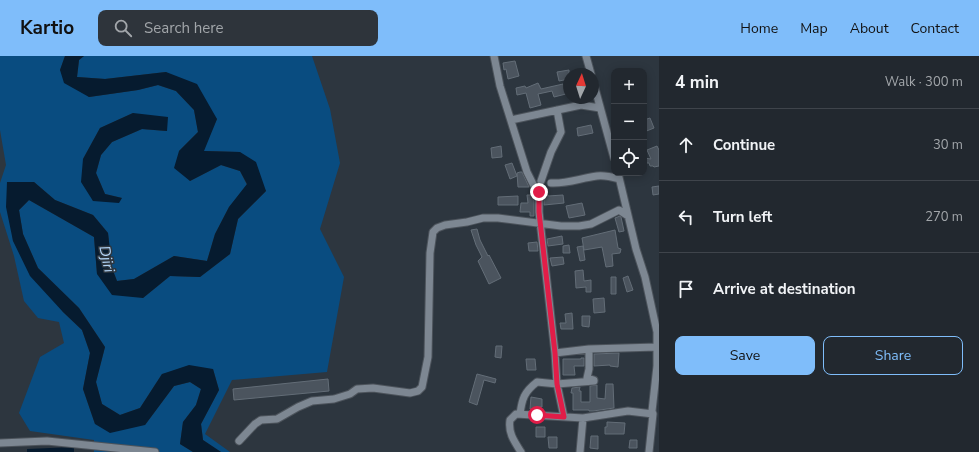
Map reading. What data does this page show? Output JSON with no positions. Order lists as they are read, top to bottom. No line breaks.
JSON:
{"water":["Djiri"],"north":"top","page":{"header":"Kartio","search":"Search here","nav":["Home","Map","About","Contact"],"heading":["4 min","Walk · 300 m"],"map_buttons":["+","−"],"list":[["Continue","30 m"],["Turn left","270 m"],"Arrive at destination"],"buttons":["Save","Share"]}}
